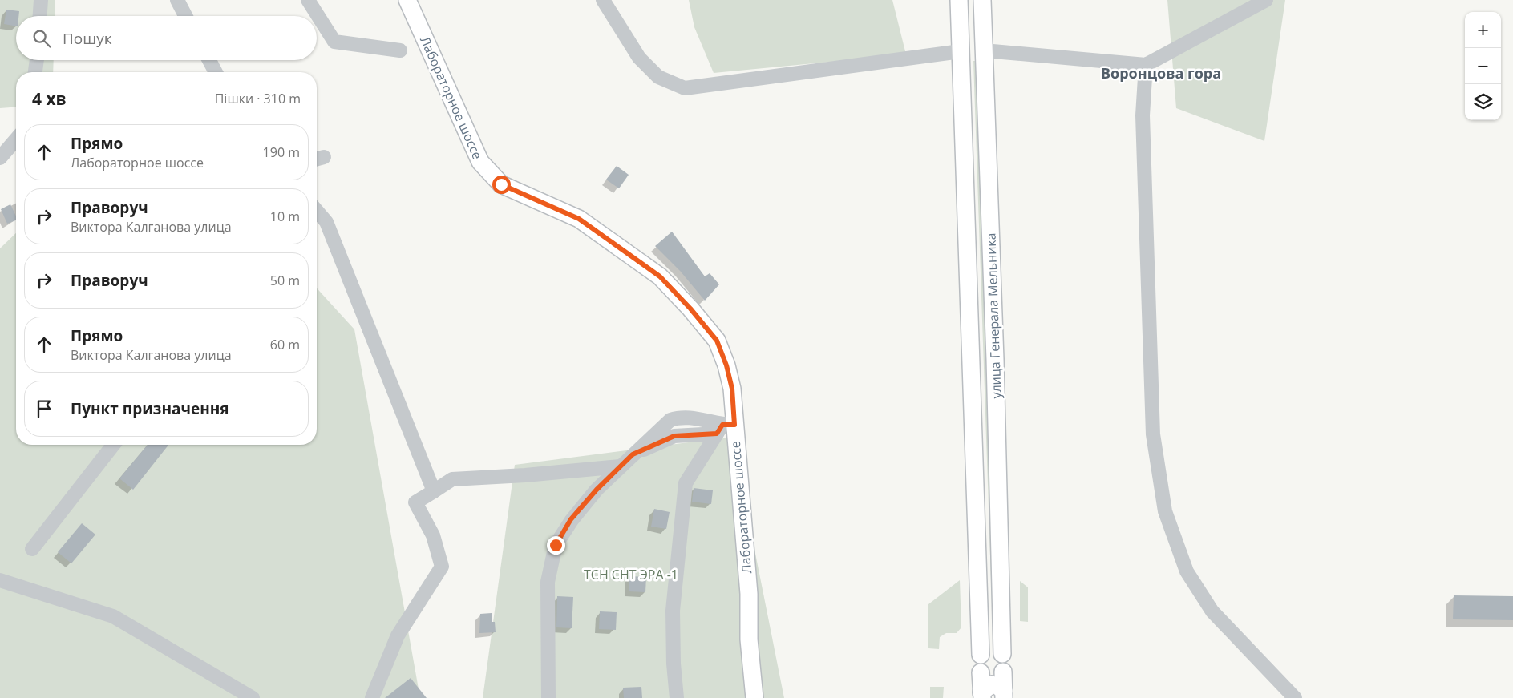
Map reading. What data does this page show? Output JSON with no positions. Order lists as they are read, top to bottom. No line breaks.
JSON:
{"streets":{"main road":["Лабораторное шоссе","улица Генерала Мельника"]},"districts":["Воронцова гора"],"parks":["ТСН СНТ ЭРА -1"],"page":{"map_buttons":["+","−"],"search":"Пошук","heading":["4 хв","Пішки · 310 m"],"list":[["Прямо","Лабораторное шоссе","190 m"],["Праворуч","Виктора Калганова улица","10 m"],["Праворуч","50 m"],["Прямо","Виктора Калганова улица","60 m"],"Пункт призначення"]}}
